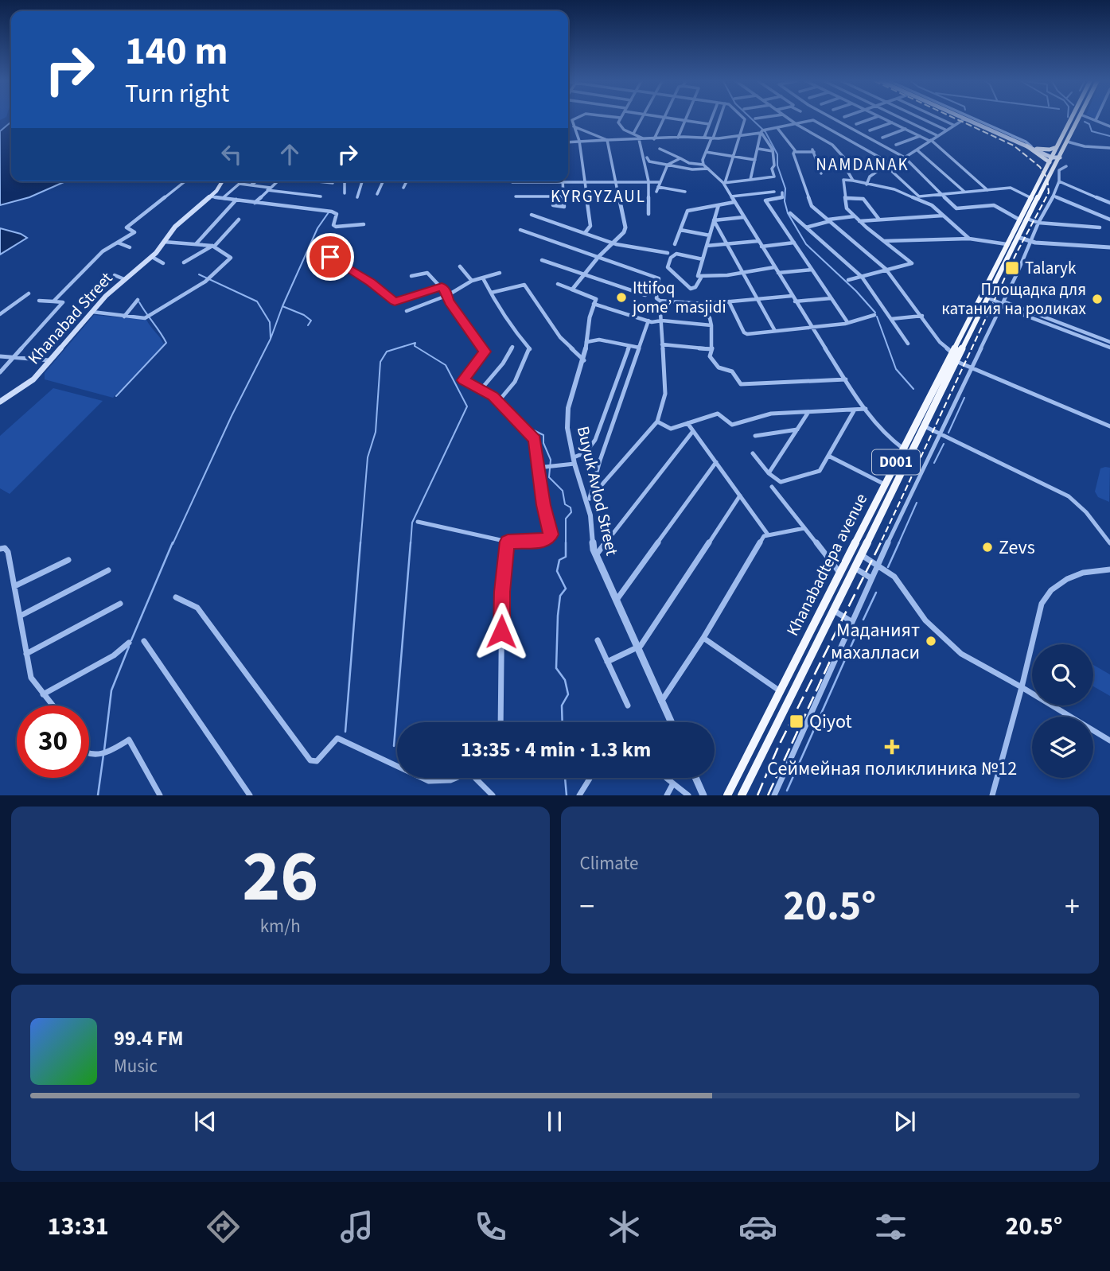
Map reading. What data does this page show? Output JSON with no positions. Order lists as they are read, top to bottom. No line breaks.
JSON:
{"streets":{"highway":["D001","Khanabadtepa avenue"],"main road":["Khanabad Street"],"street":["Buyuk Avlod Street"]},"crossings":[["D001","Khanabadtepa avenue"]],"districts":["NAMDANAK","KYRGYZAUL"],"places":{"transit":["Talaryk","Qiyot"],"other":["Ittifoq jome’ masjidi","Площадка для катания на роликах","Zevs","Маданият махалласи"],"health":["Сеймейная поликлиника №12"]},"page":{"turn":["140 m","Turn right"],"limit":"30","trip":"13:35 · 4 min · 1.3 km","tile":[["26","km/h"],"Climate"],"heat":["−","20.5°","+"],"song":["99.4 FM","Music"],"tabs":["13:31","20.5°"]}}
